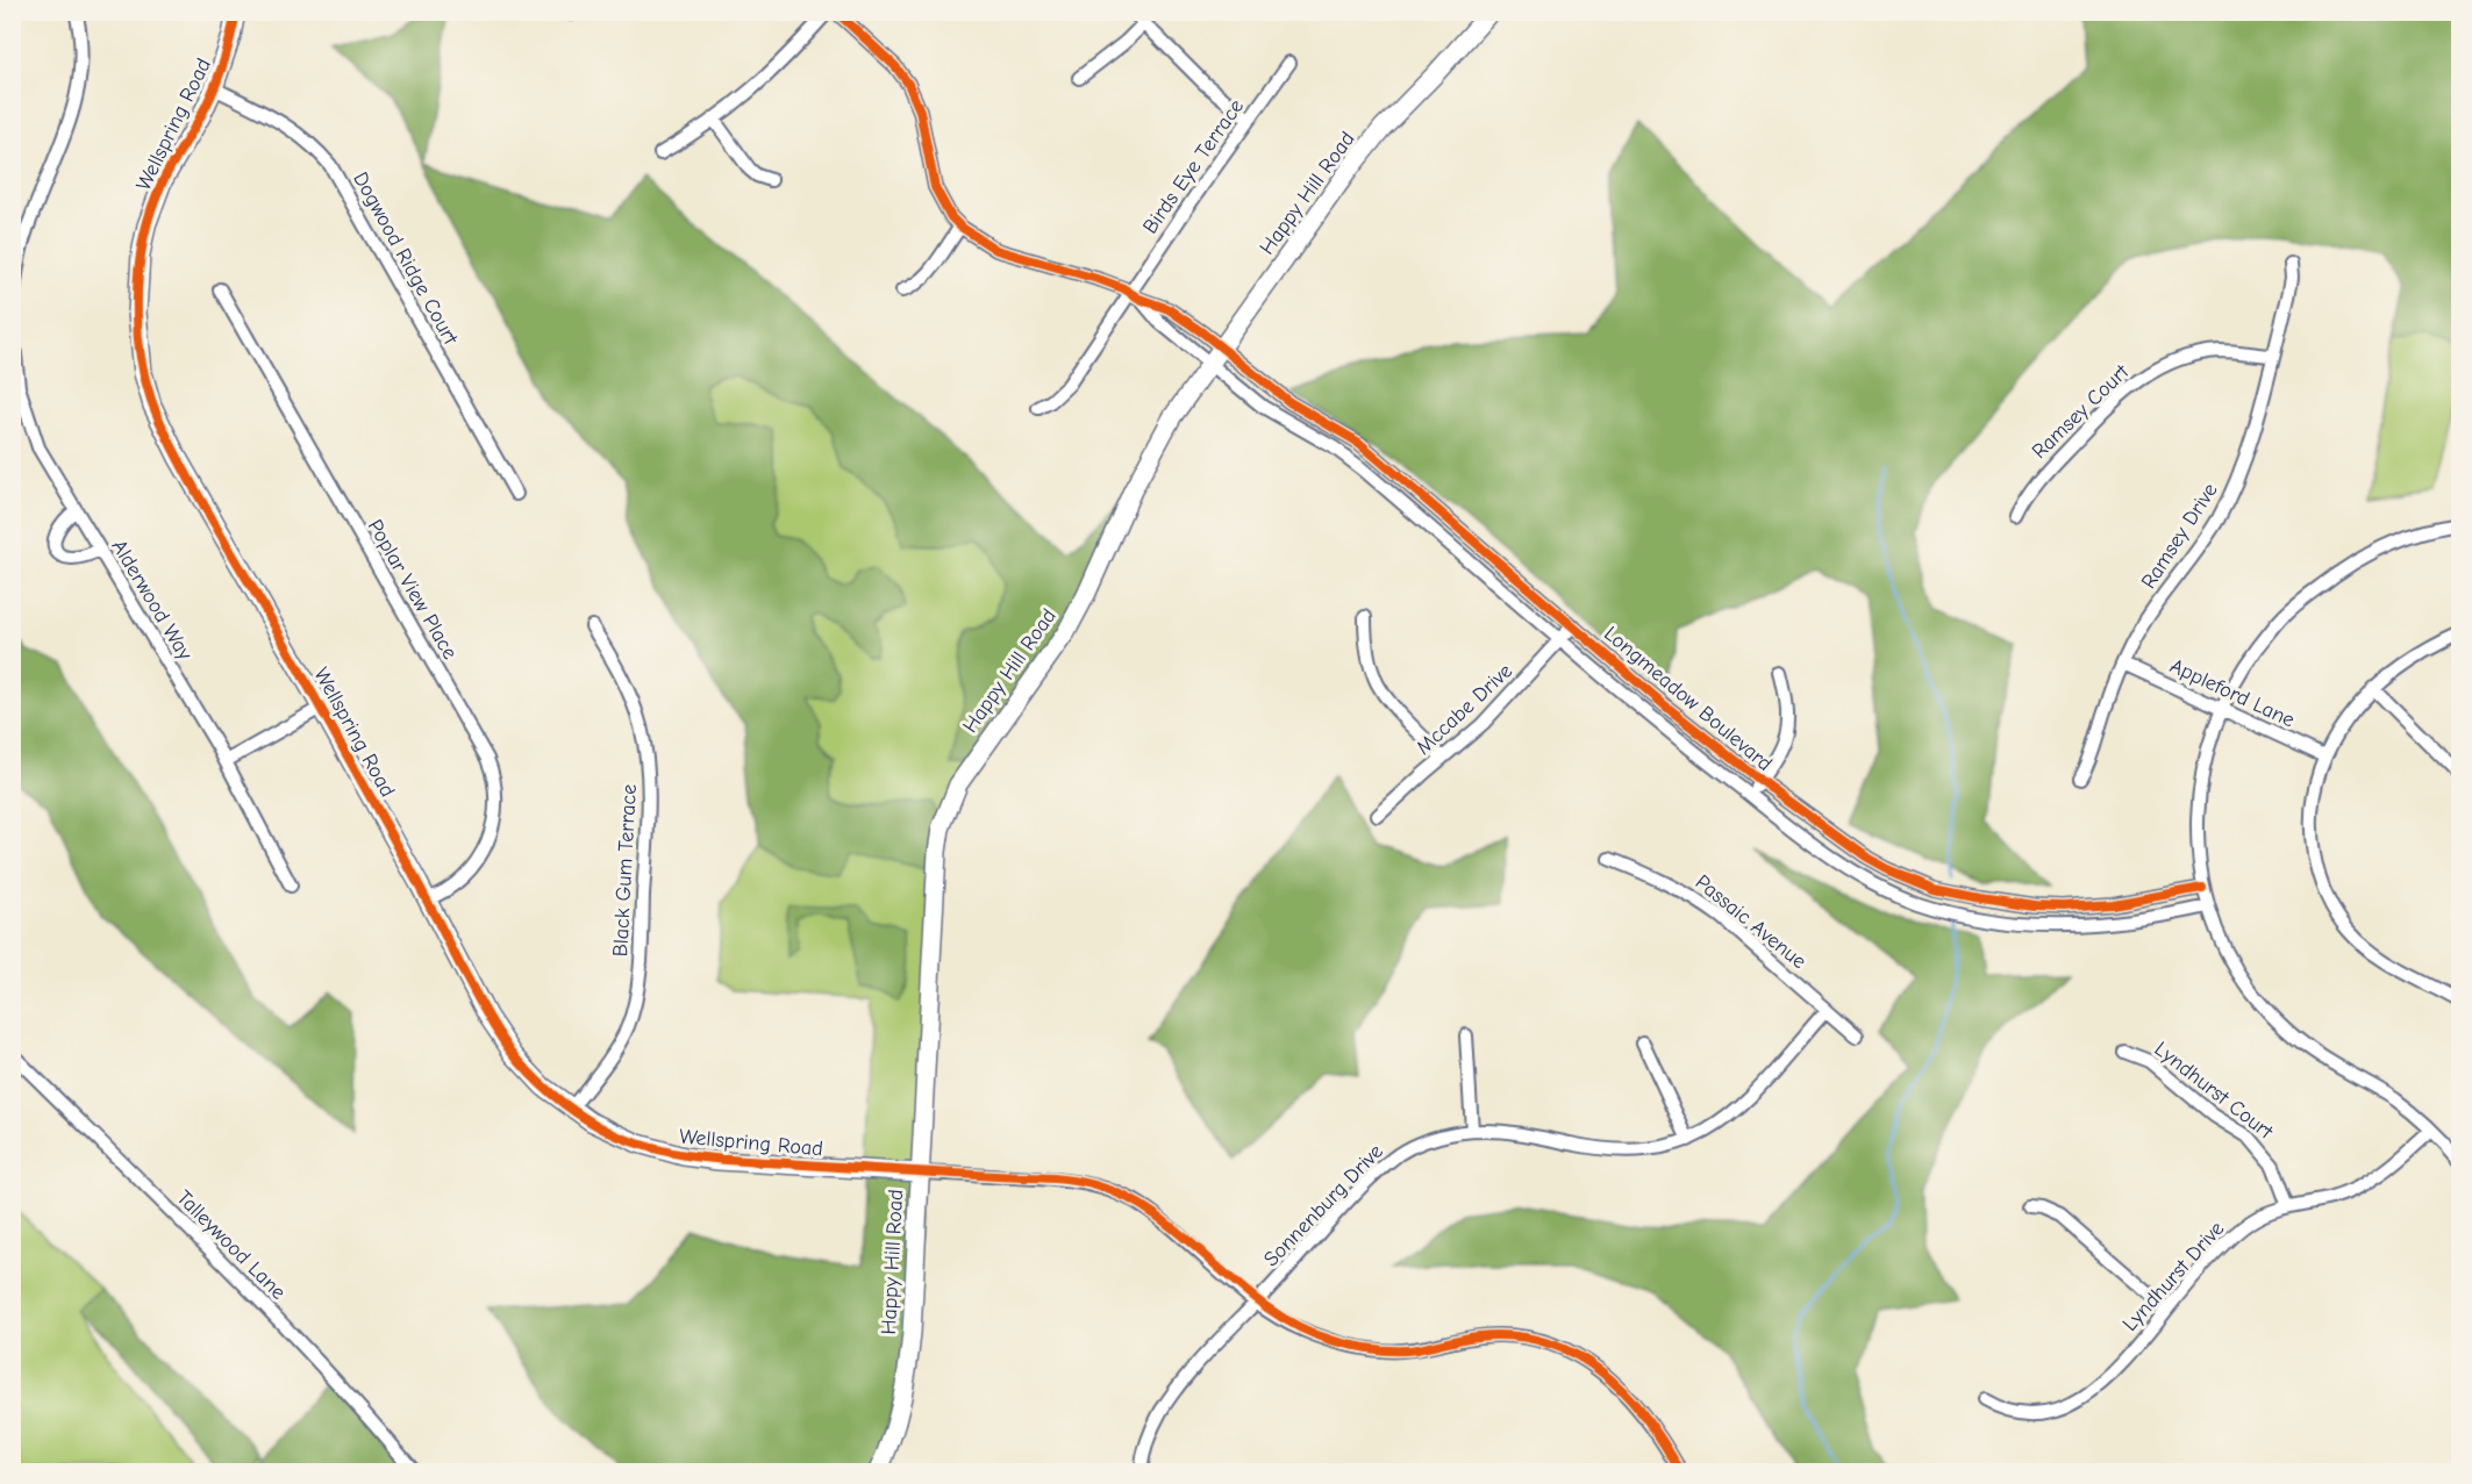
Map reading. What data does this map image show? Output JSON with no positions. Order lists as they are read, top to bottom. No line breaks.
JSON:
{"streets":{"street":["Wellspring Road","Birds Eye Terrace","Happy Hill Road","Dogwood Ridge Court","Ramsey Court","Ramsey Drive","Poplar View Place","Alderwood Way","Appleford Lane","Longmeadow Boulevard","Mccabe Drive","Black Gum Terrace","Passaic Avenue","Lyndhurst Court","Sonnenburg Drive","Talleywood Lane","Lyndhurst Drive"]},"crossings":[["Wellspring Road","Happy Hill Road"],["Wellspring Road","Dogwood Ridge Court"],["Wellspring Road","Poplar View Place"],["Wellspring Road","Black Gum Terrace"],["Birds Eye Terrace","Longmeadow Boulevard"],["Happy Hill Road","Longmeadow Boulevard"],["Ramsey Court","Ramsey Drive"],["Ramsey Drive","Appleford Lane"],["Longmeadow Boulevard","Mccabe Drive"],["Passaic Avenue","Sonnenburg Drive"],["Lyndhurst Court","Lyndhurst Drive"]]}
